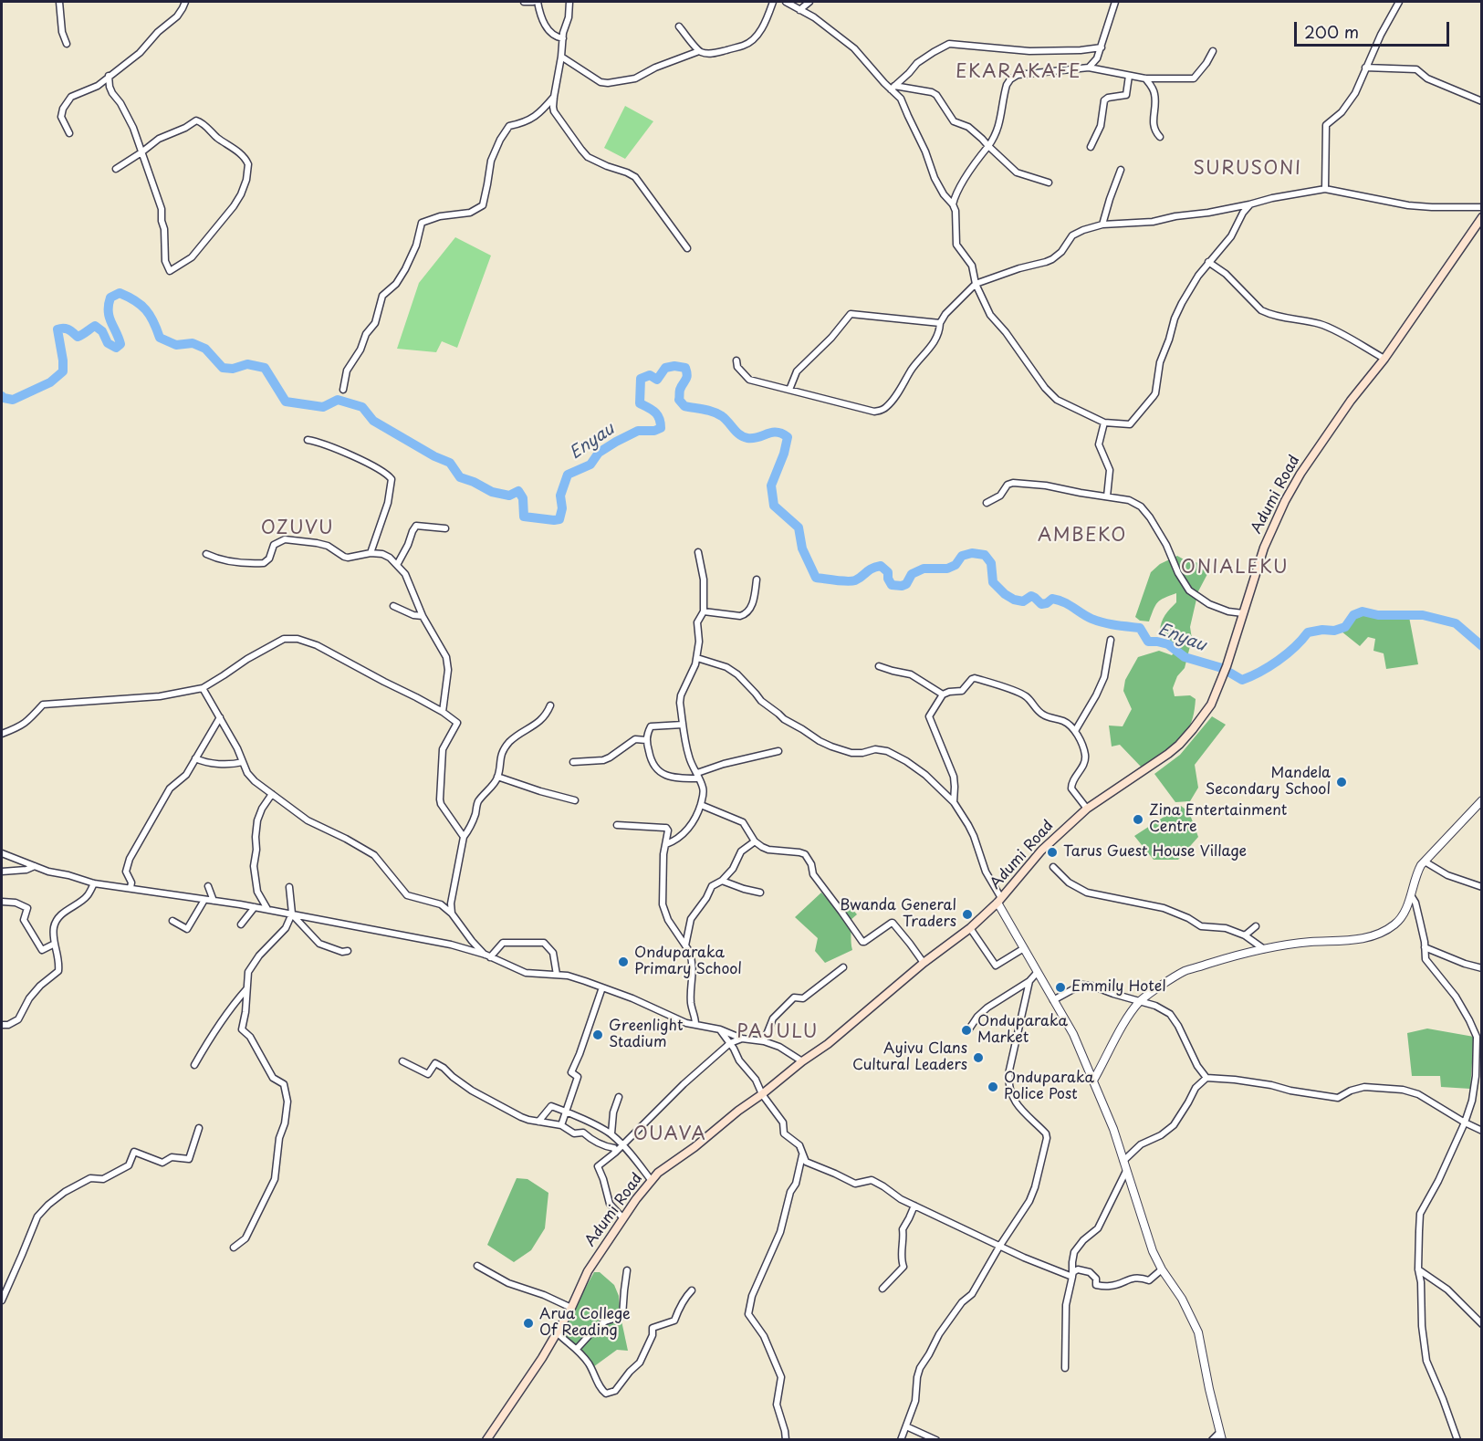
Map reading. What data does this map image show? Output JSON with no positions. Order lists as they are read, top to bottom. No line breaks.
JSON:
{"streets":{"main road":["Adumi Road"]},"districts":["EKARAKAFE","SURUSONI","OZUVU","AMBEKO","ONIALEKU","PAJULU","OUAVA"],"water":["Enyau"],"places":["Mandela Secondary School","Zina Entertainment Centre","Tarus Guest House Village","Bwanda General Traders","Onduparaka Primary School","Emmily Hotel","Onduparaka Market","Greenlight Stadium","Ayivu Clans Cultural Leaders","Onduparaka Police Post","Arua College Of Reading"],"scale_bar":"200 m"}
